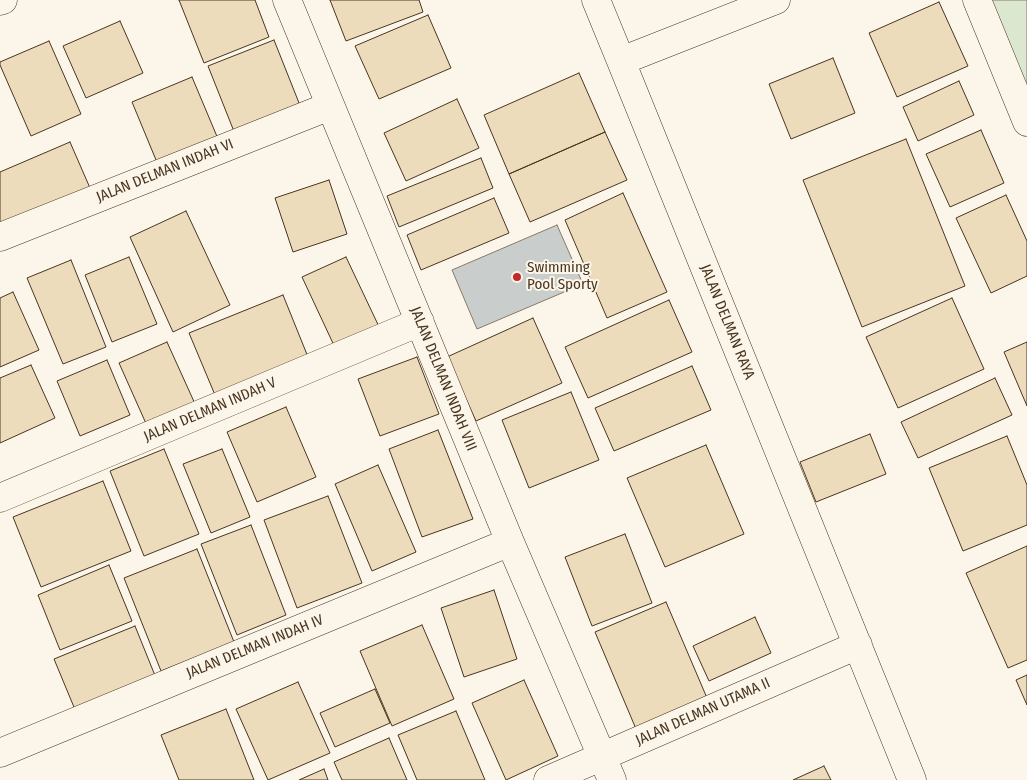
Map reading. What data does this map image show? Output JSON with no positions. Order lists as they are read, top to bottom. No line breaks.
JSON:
{"streets":{"street":["JALAN DELMAN INDAH VI","JALAN DELMAN RAYA","JALAN DELMAN INDAH VIII","JALAN DELMAN INDAH V","JALAN DELMAN INDAH IV","JALAN DELMAN UTAMA II"]},"crossings":[["JALAN DELMAN INDAH VI","JALAN DELMAN INDAH VIII"],["JALAN DELMAN RAYA","JALAN DELMAN UTAMA II"],["JALAN DELMAN INDAH VIII","JALAN DELMAN INDAH V"],["JALAN DELMAN INDAH VIII","JALAN DELMAN INDAH IV"],["JALAN DELMAN INDAH VIII","JALAN DELMAN UTAMA II"]],"places":["Swimming Pool Sporty"]}
